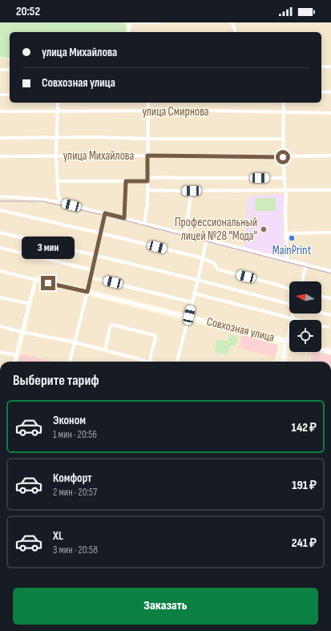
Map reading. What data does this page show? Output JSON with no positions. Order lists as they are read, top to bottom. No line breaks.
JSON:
{"streets":{"street":["улица Смирнова","улица Михайлова","Совхозная улица"]},"places":["Профессиональный лицей №28 \"Мода\"","MainPrint"],"north":"left","page":{"status":"20:52","banner":["улица Михайлова","Совхозная улица"],"bubble":"3 мин","heading":"Выберите тариф","list":[{"name":"Эконом","note":"1 мин · 20:56","value":"142 ₽"},{"name":"Комфорт","note":"2 мин · 20:57","value":"191 ₽"},{"name":"XL","note":"3 мин · 20:58","value":"241 ₽"}],"buttons":"Заказать"}}
